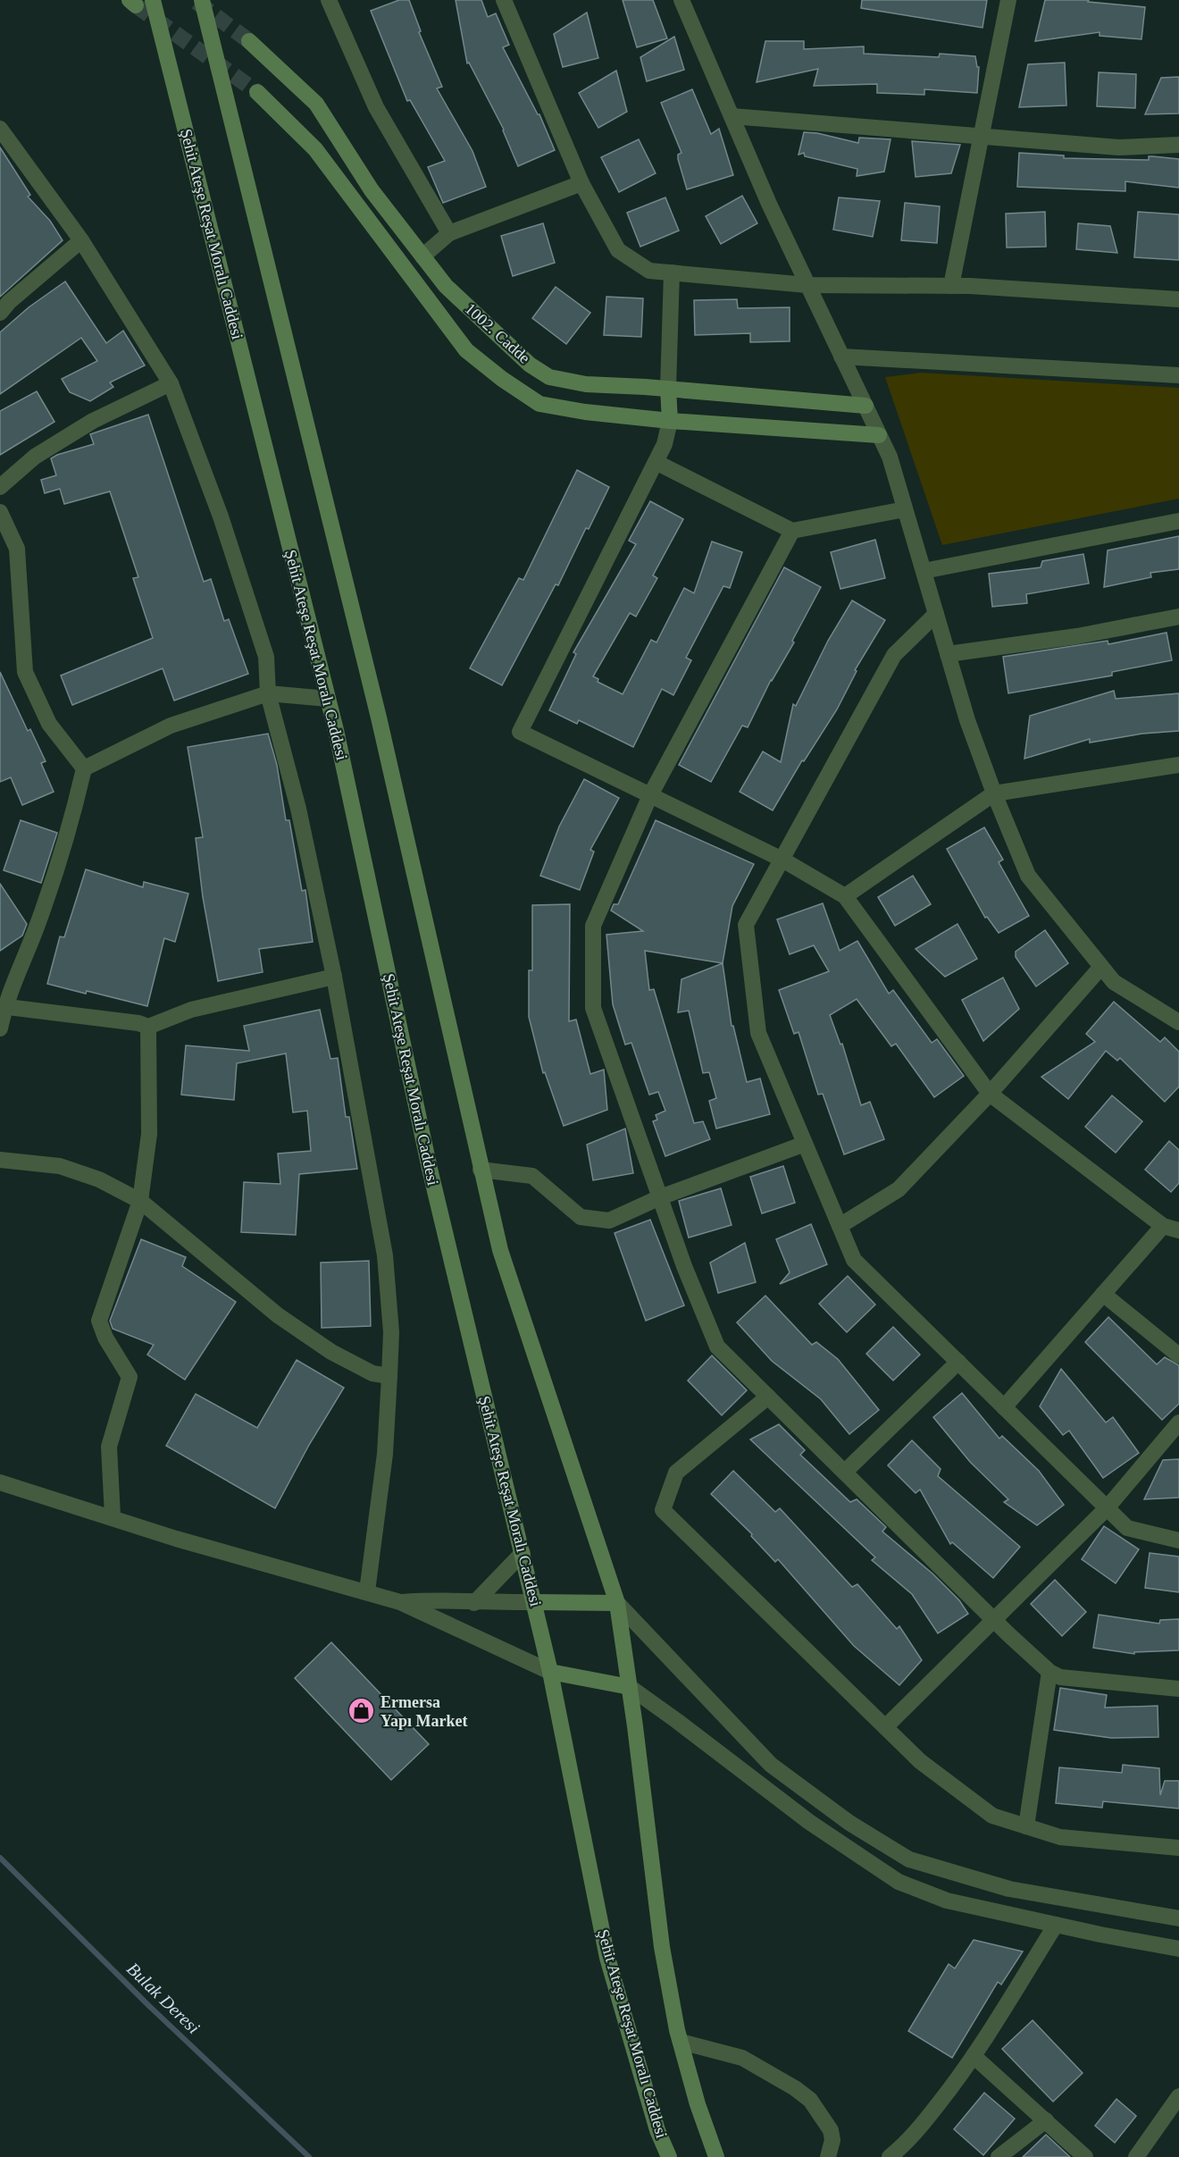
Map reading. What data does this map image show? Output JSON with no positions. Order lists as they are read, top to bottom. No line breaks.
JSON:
{"streets":{"main road":["Şehit Ateşe Reşat Moralı Caddesi","1002. Cadde"]},"water":["Bulak Deresi"],"places":{"shop":["Ermersa Yapı Market"]}}
